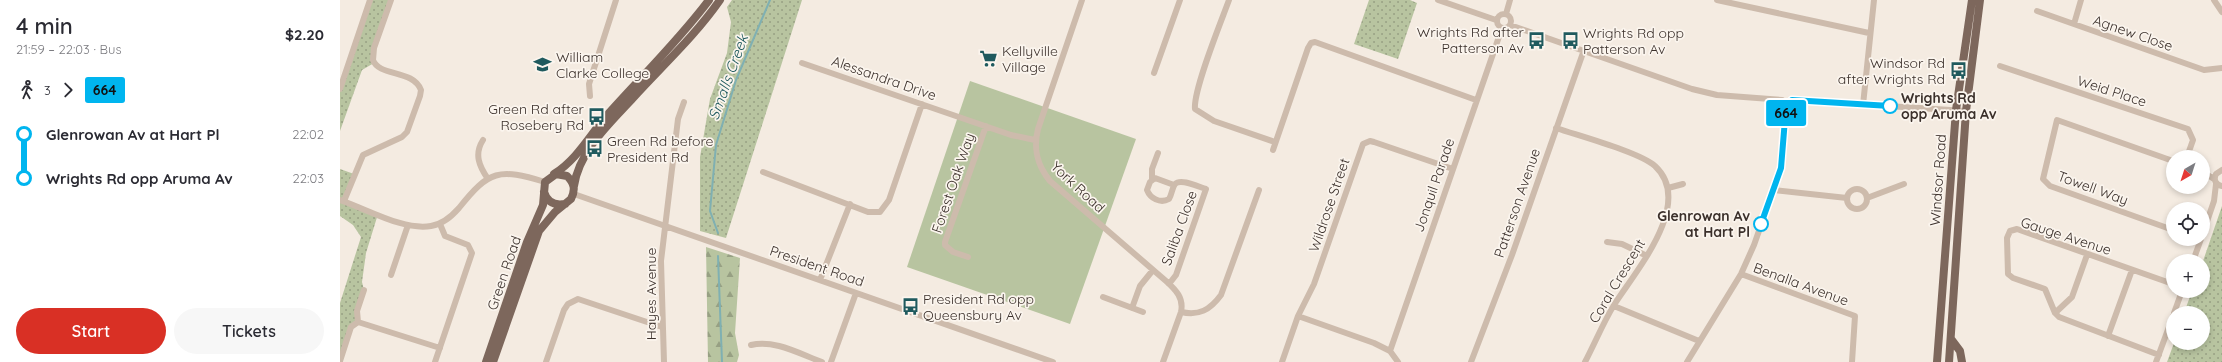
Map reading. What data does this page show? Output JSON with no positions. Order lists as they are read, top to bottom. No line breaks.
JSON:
{"streets":{"main road":["Windsor Road","Green Road"],"street":["Agnew Close","Alessandra Drive","Weid Place","Forest Oak Way","Jonquil Parade","York Road","Towell Way","Patterson Avenue","Wildrose Street","Saliba Close","Gauge Avenue","President Road","Coral Crescent","Benalla Avenue","Hayes Avenue"]},"crossings":[["Alessandra Drive","Forest Oak Way"],["Alessandra Drive","York Road"],["Jonquil Parade","Wildrose Street"],["York Road","Saliba Close"],["President Road","Green Road"],["President Road","Hayes Avenue"]],"water":["Smalls Creek"],"places":{"bus stop":["Wrights Rd after Patterson Av","Wrights Rd opp Patterson Av","Windsor Rd after Wrights Rd","Green Rd after Rosebery Rd","Green Rd before President Rd","President Rd opp Queensbury Av"],"supermarket":["Kellyville Village"],"school or university":["William Clarke College"],"other":["Wrights Rd opp Aruma Av","Glenrowan Av at Hart Pl"]},"lines":["bus line 664"],"north":"bottom left","page":{"heading":["4 min","21:59 – 22:03 · Bus","$2.20"],"on_map":"664","legs":["3","664"],"list":[{"name":"Glenrowan Av at Hart Pl","value":"22:02"},{"name":"Wrights Rd opp Aruma Av","value":"22:03"}],"map_buttons":["+","−"],"buttons":["Start","Tickets"]}}
